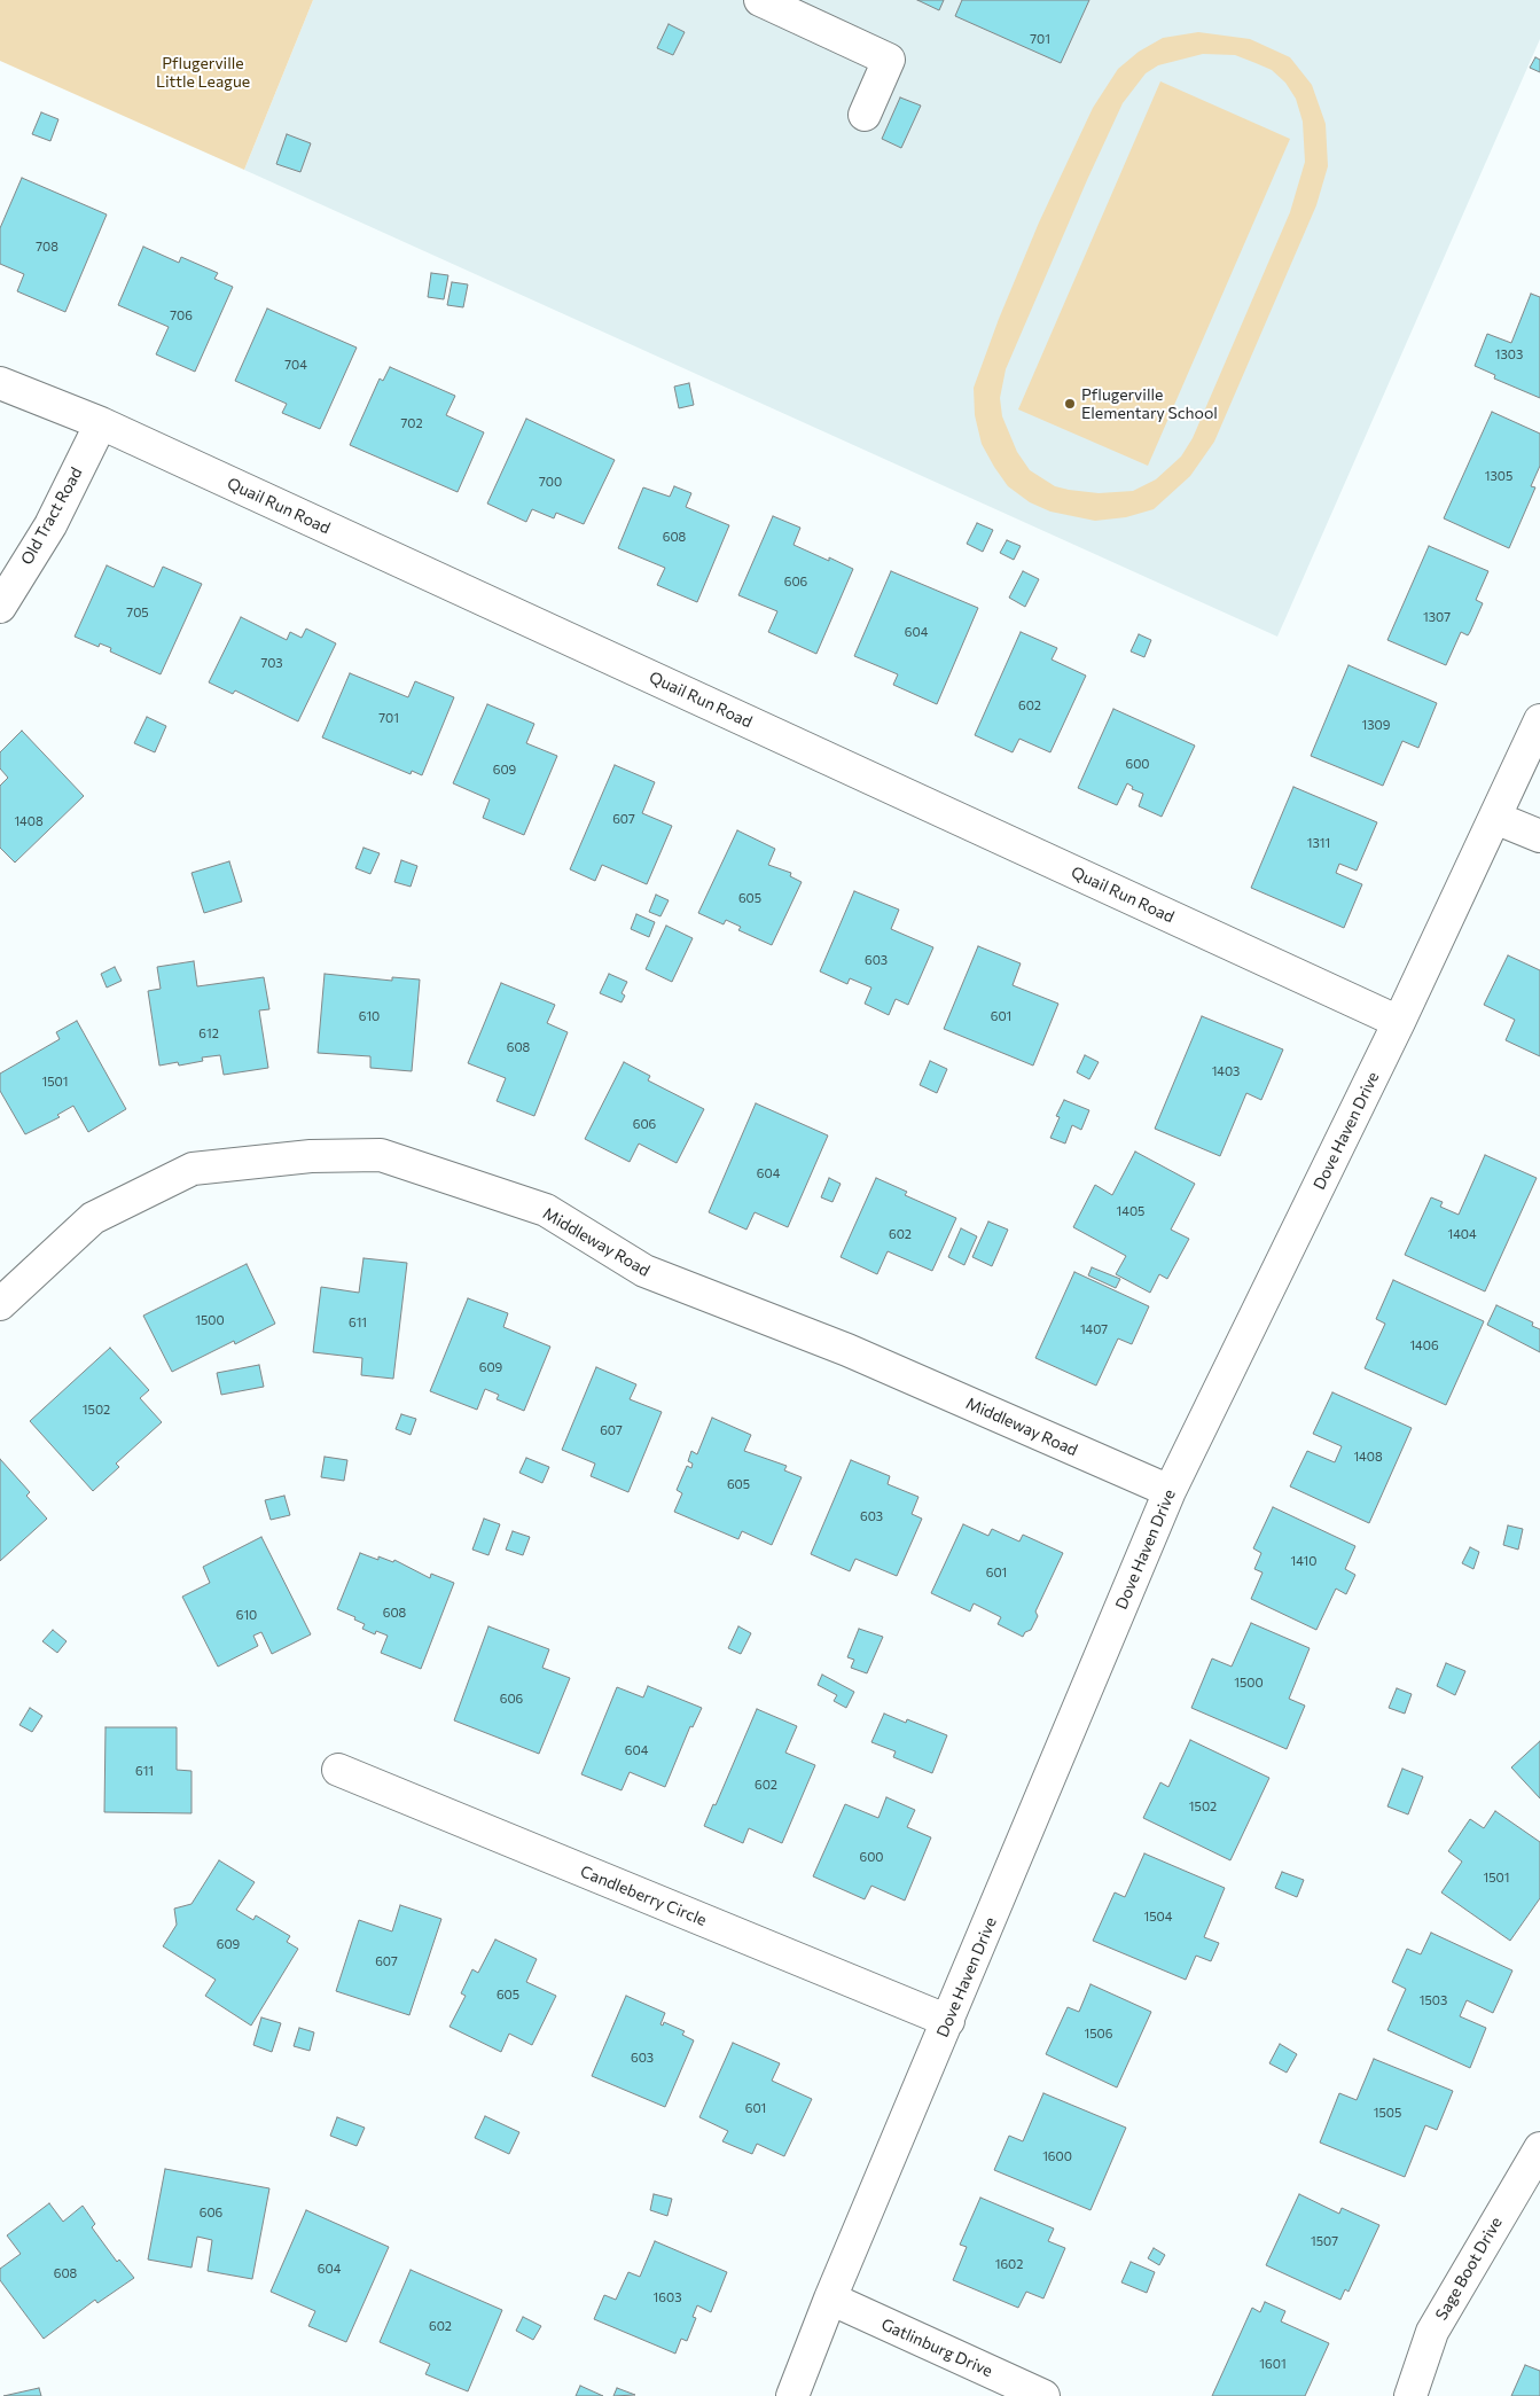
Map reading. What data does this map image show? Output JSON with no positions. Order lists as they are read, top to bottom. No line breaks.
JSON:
{"streets":{"street":["Quail Run Road","Old Tract Road","Dove Haven Drive","Middleway Road","Candleberry Circle","Sage Boot Drive","Gatlinburg Drive"]},"crossings":[["Quail Run Road","Old Tract Road"],["Quail Run Road","Dove Haven Drive"],["Dove Haven Drive","Middleway Road"],["Dove Haven Drive","Candleberry Circle"],["Dove Haven Drive","Gatlinburg Drive"]],"parks":["Pflugerville Little League"],"places":["Pflugerville Elementary School"],"house_numbers":["701","708","706","1303","704","702","1305","700","608","606","705","1307","604","703","602","701","1309","600","609","607","1408","1311","605","603","610","601","612","608","1403","1501","606","604","1405","602","1404","1500","611","1407","1406","609","1502","607","1408","605","603","1410","601","608","610","1500","606","604","611","602","1502","600","1501","1504","609","607","605","1503","1506","603","601","1505","1600","606","1507","1602","604","608","1603","602","1601"]}
